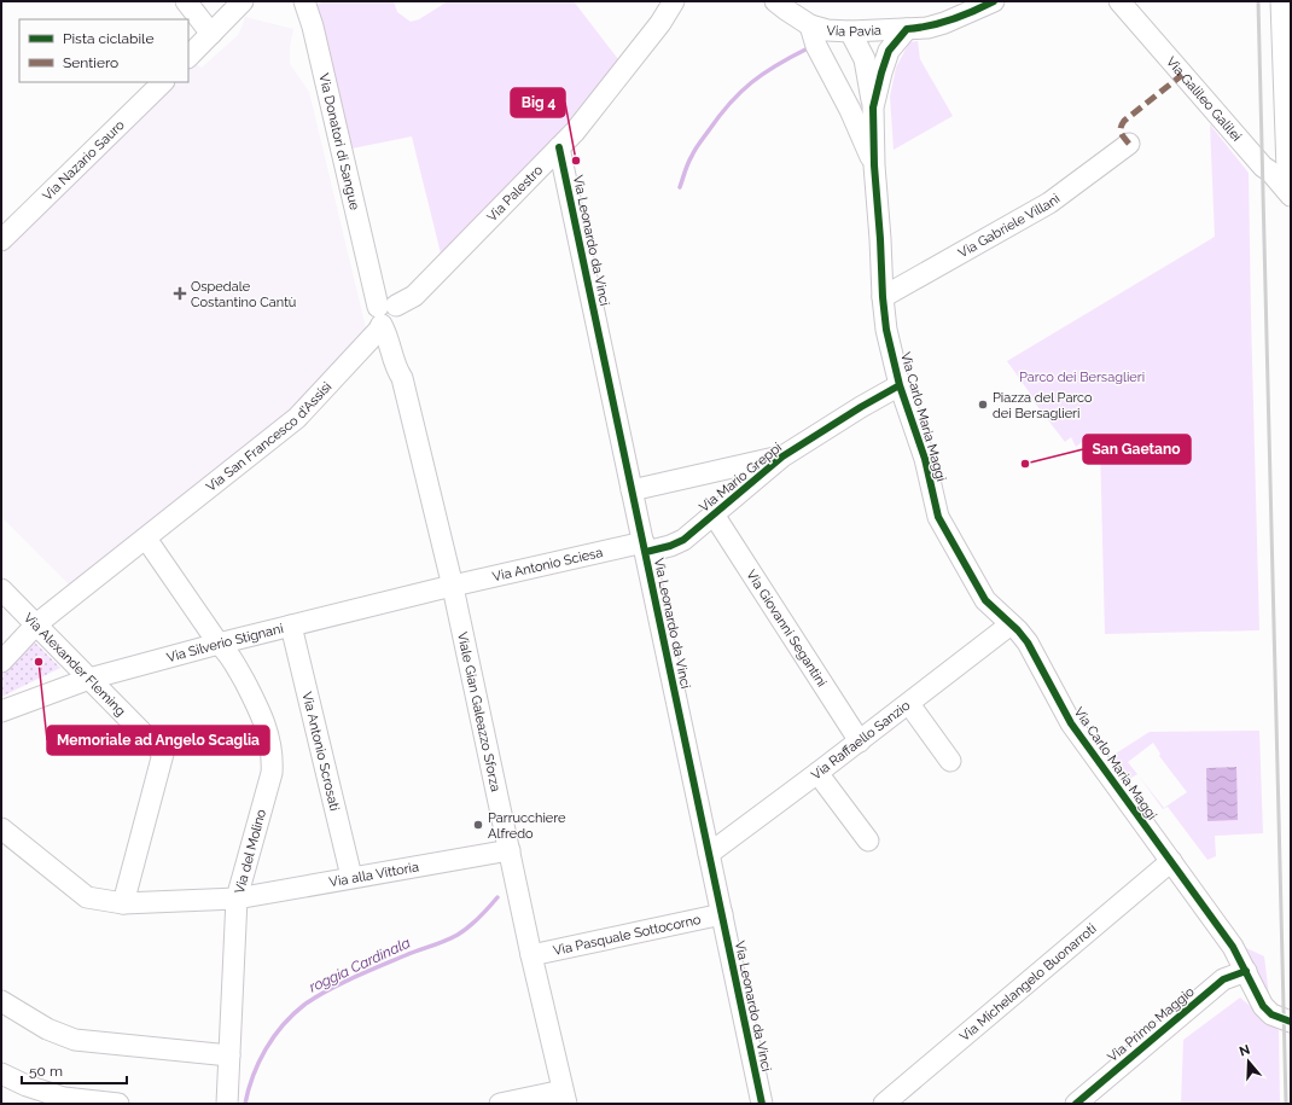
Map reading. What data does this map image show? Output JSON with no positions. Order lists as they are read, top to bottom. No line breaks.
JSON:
{"streets":{"street":["Via Pavia","Via Galileo Galilei","Via Donatori di Sangue","Via Nazario Sauro","Via Palestro","Via Gabriele Villani","Via Leonardo da Vinci","Via Carlo Maria Maggi","Via San Francesco d'Assisi","Via Mario Greppi","Via Antonio Sciesa","Via Giovanni Segantini","Via Silverio Stignani","Via Alexander Fleming","Viale Gian Galeazzo Sforza","Via Raffaello Sanzio","Via Antonio Scrosati","Via del Molino","Via alla Vittoria","Via Pasquale Sottocorno","Via Michelangelo Buonarroti","Via Primo Maggio"]},"crossings":[["Via Pavia","Via Carlo Maria Maggi"],["Via Donatori di Sangue","Via Palestro"],["Via Donatori di Sangue","Via San Francesco d'Assisi"],["Via Donatori di Sangue","Viale Gian Galeazzo Sforza"],["Via Palestro","Via Leonardo da Vinci"],["Via Palestro","Via San Francesco d'Assisi"],["Via Palestro","Viale Gian Galeazzo Sforza"],["Via Gabriele Villani","Via Carlo Maria Maggi"],["Via Leonardo da Vinci","Via Mario Greppi"],["Via Leonardo da Vinci","Via Antonio Sciesa"],["Via Leonardo da Vinci","Via Raffaello Sanzio"],["Via Leonardo da Vinci","Via Pasquale Sottocorno"],["Via Carlo Maria Maggi","Via Mario Greppi"],["Via Carlo Maria Maggi","Via Raffaello Sanzio"],["Via Carlo Maria Maggi","Via Michelangelo Buonarroti"],["Via Carlo Maria Maggi","Via Primo Maggio"],["Via San Francesco d'Assisi","Via Alexander Fleming"],["Via San Francesco d'Assisi","Viale Gian Galeazzo Sforza"],["Via Mario Greppi","Via Antonio Sciesa"],["Via Mario Greppi","Via Giovanni Segantini"],["Via Antonio Sciesa","Via Silverio Stignani"],["Via Antonio Sciesa","Viale Gian Galeazzo Sforza"],["Via Giovanni Segantini","Via Raffaello Sanzio"],["Via Silverio Stignani","Via Alexander Fleming"],["Via Silverio Stignani","Viale Gian Galeazzo Sforza"],["Via Silverio Stignani","Via Antonio Scrosati"],["Via Silverio Stignani","Via del Molino"],["Via Alexander Fleming","Via alla Vittoria"],["Viale Gian Galeazzo Sforza","Via alla Vittoria"],["Viale Gian Galeazzo Sforza","Via Pasquale Sottocorno"],["Via Antonio Scrosati","Via alla Vittoria"],["Via del Molino","Via alla Vittoria"]],"water":["roggia Cardinala"],"parks":["Parco dei Bersaglieri"],"places":{"other":["Big 4","Piazza del Parco dei Bersaglieri","San Gaetano","Memoriale ad Angelo Scaglia","Parrucchiere Alfredo"],"health":["Ospedale Costantino Cantù"]},"legend":["Pista ciclabile","Sentiero"],"scale_bar":"50 m","north":"top"}
